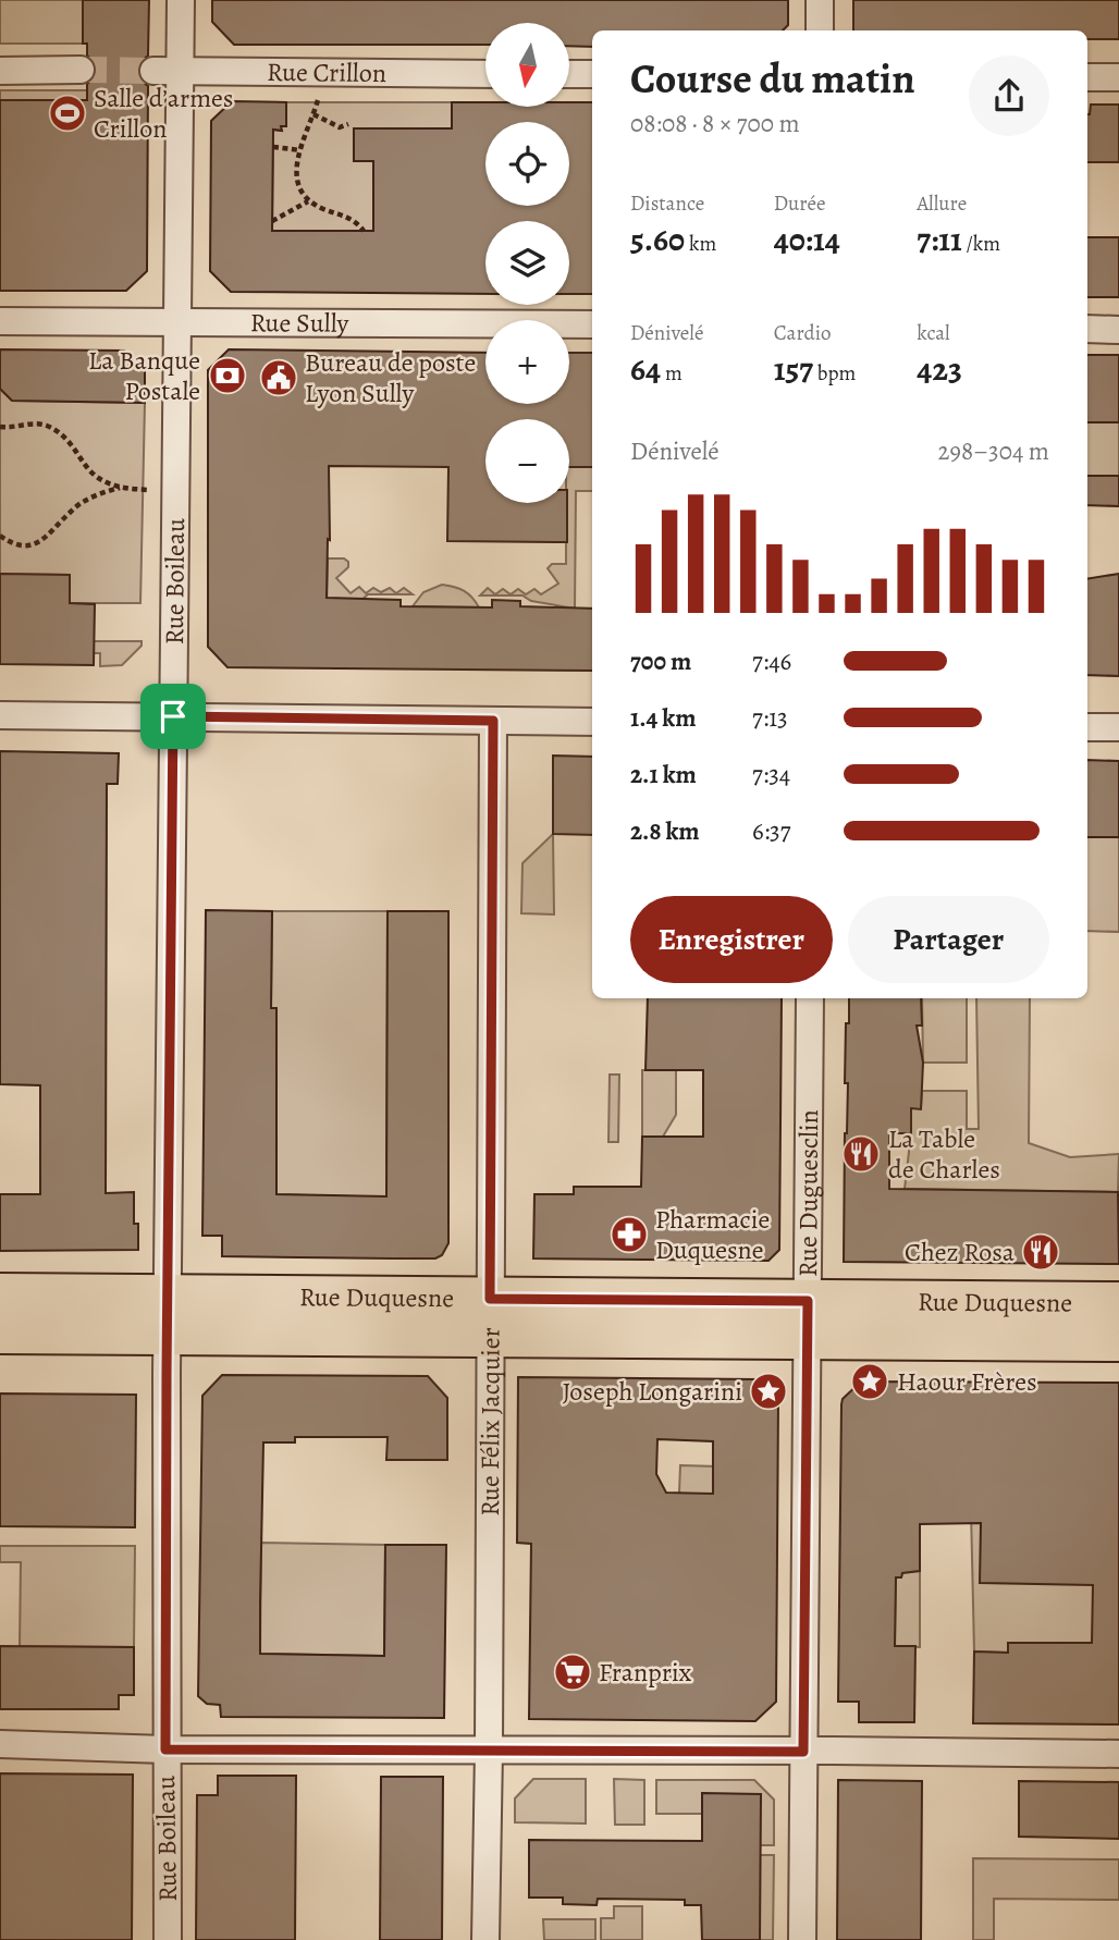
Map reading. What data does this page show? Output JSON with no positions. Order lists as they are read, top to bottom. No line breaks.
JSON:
{"streets":{"main road":["Rue Duquesne"],"street":["Rue Crillon","Rue Sully","Rue Boileau","Rue Duguesclin","Rue Félix Jacquier"]},"crossings":[["Rue Crillon","Rue Boileau"],["Rue Sully","Rue Boileau"],["Rue Boileau","Rue Duquesne"],["Rue Duguesclin","Rue Duquesne"],["Rue Duquesne","Rue Félix Jacquier"]],"places":{"sports":["Salle d’armes Crillon"],"bank":["La Banque Postale"],"public building":["Bureau de poste Lyon Sully"],"restaurant":["La Table de Charles","Chez Rosa"],"pharmacy":["Pharmacie Duquesne"],"place":["Haour Frères","Joseph Longarini"],"supermarket":["Franprix"]},"north":"bottom","page":{"map_buttons":["+","−"],"heading":["Course du matin","08:08 · 8 × 700 m"],"stats":[["Distance","5.60 km"],["Durée","40:14"],["Allure","7:11 /km"],["Dénivelé","64 m"],["Cardio","157 bpm"],["kcal","423"]],"chart":["Dénivelé","298–304 m"],"list":[{"name":"700 m","note":"7:46"},{"name":"1.4 km","note":"7:13"},{"name":"2.1 km","note":"7:34"},{"name":"2.8 km","note":"6:37"}],"buttons":["Enregistrer","Partager"]}}
